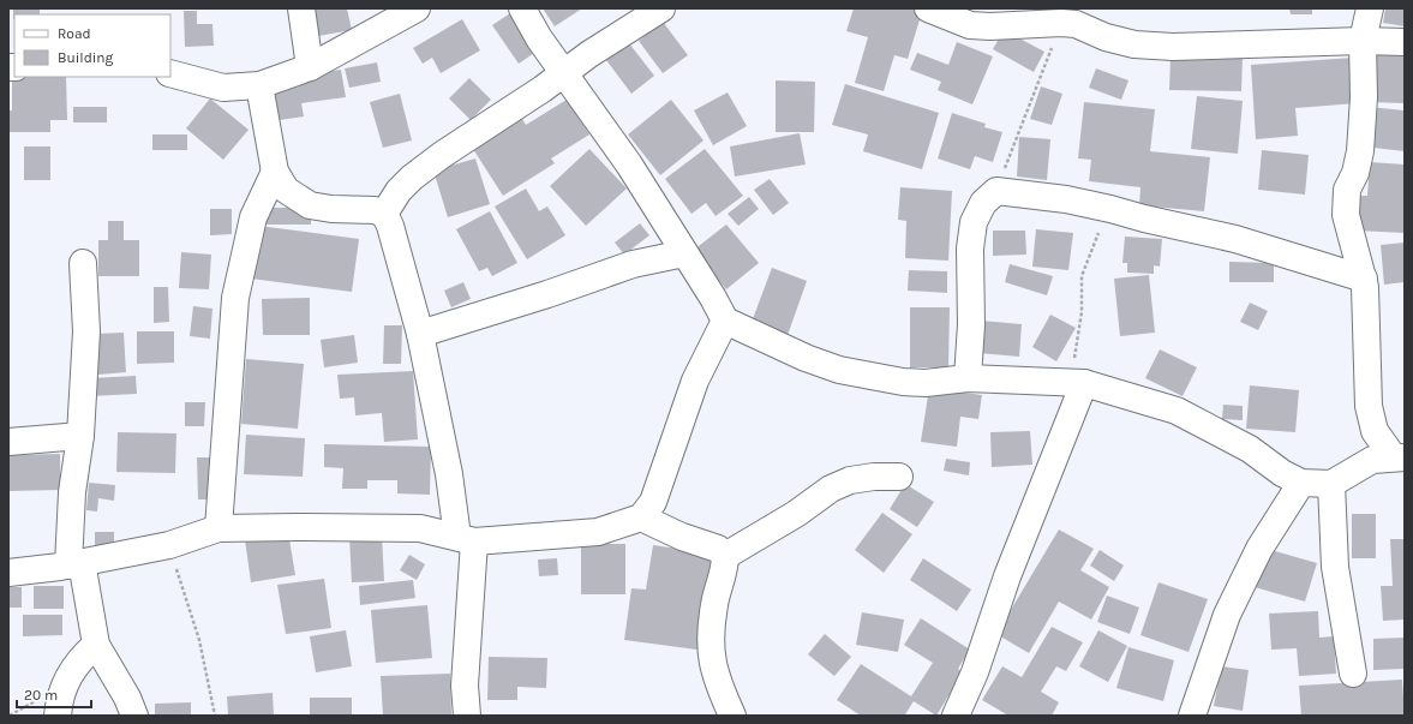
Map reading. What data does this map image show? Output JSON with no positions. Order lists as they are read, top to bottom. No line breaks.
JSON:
{"legend":["Road","Building"],"scale_bar":"20 m"}
